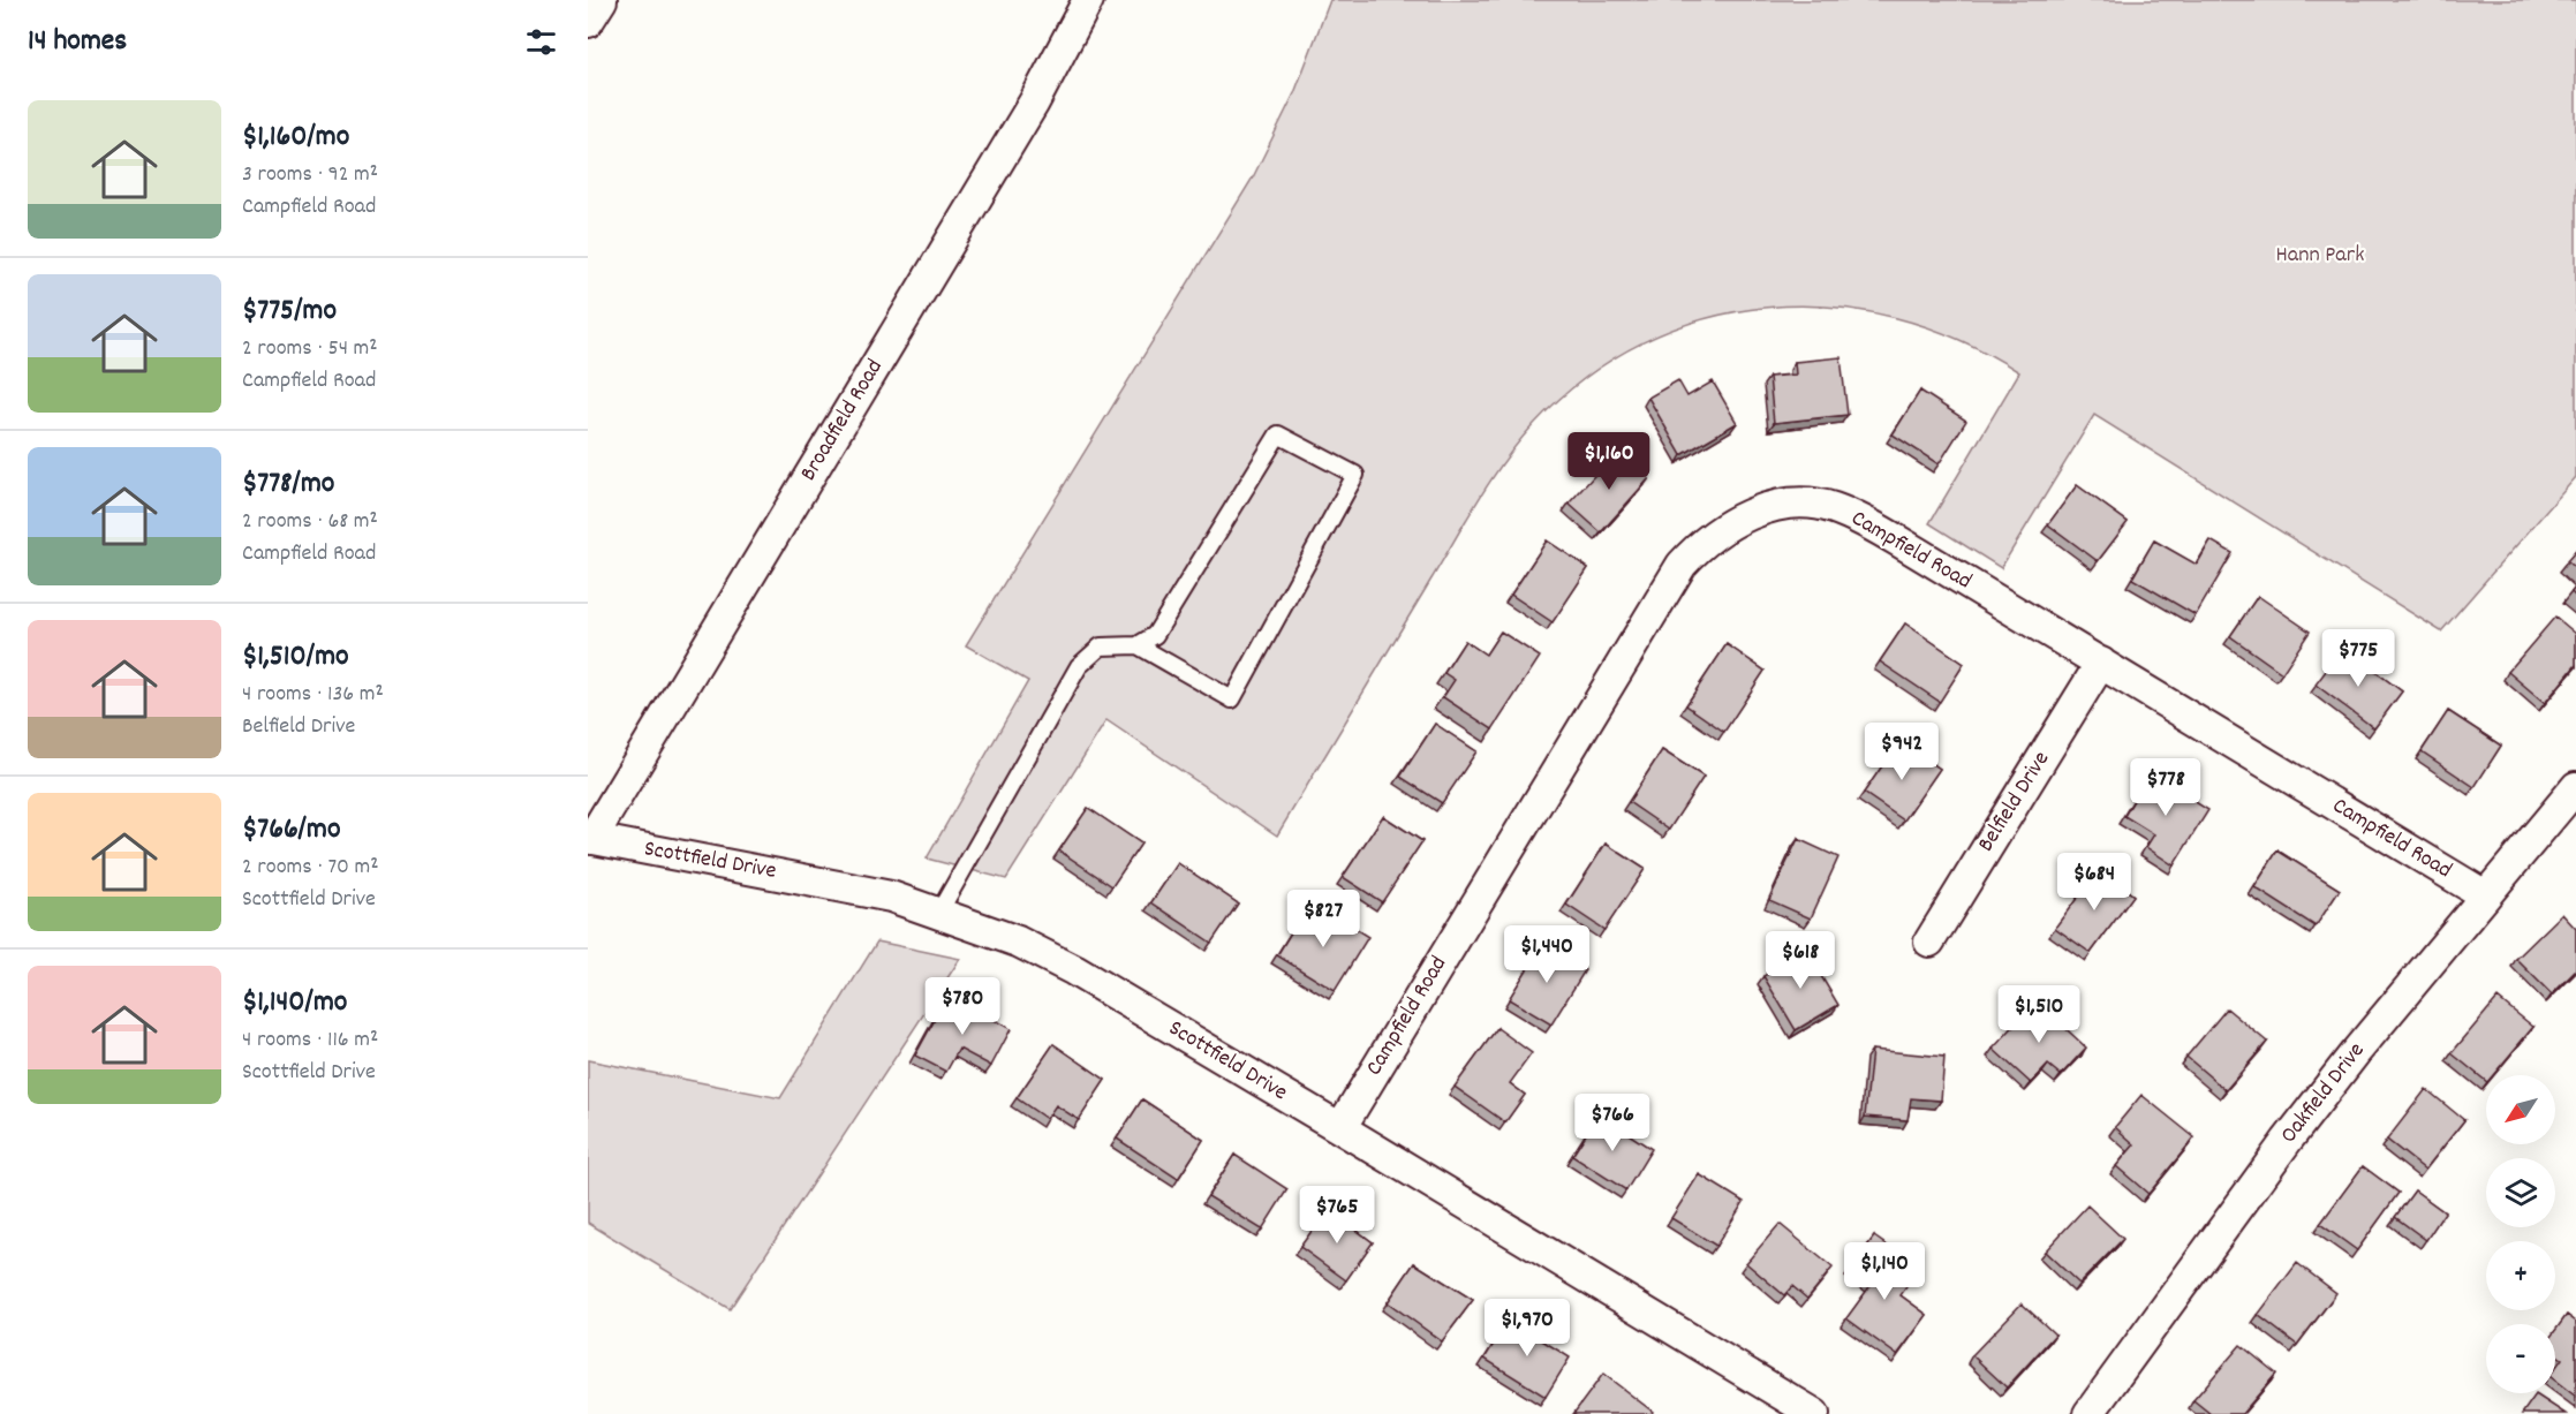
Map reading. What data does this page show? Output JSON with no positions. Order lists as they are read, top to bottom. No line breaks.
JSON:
{"streets":{"street":["Broadfield Road","Campfield Road","Belfield Drive","Scottfield Drive","Oakfield Drive"]},"crossings":[["Broadfield Road","Scottfield Drive"],["Campfield Road","Belfield Drive"],["Campfield Road","Scottfield Drive"],["Campfield Road","Oakfield Drive"]],"parks":["Hann Park"],"north":"bottom left","page":{"heading":"14 homes","list":[{"name":"$1,160/mo","note":"3 rooms · 92 m² · Campfield Road"},{"name":"$775/mo","note":"2 rooms · 54 m² · Campfield Road"},{"name":"$778/mo","note":"2 rooms · 68 m² · Campfield Road"},{"name":"$1,510/mo","note":"4 rooms · 136 m² · Belfield Drive"},{"name":"$766/mo","note":"2 rooms · 70 m² · Scottfield Drive"},{"name":"$1,140/mo","note":"4 rooms · 116 m² · Scottfield Drive"}],"price":["$1,160","$775","$942","$778","$684","$827","$1,440","$618","$780","$1,510","$766","$765","$1,140","$1,970"],"map_buttons":["+","−"]}}
